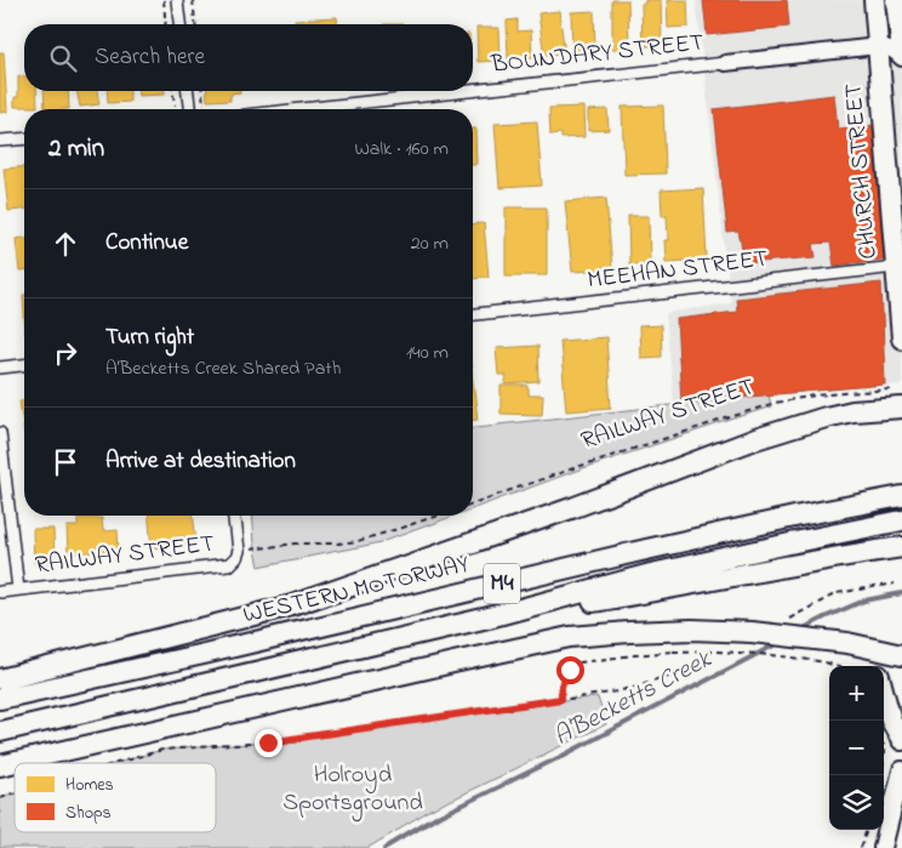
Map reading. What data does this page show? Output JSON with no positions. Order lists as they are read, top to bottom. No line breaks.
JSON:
{"streets":{"highway":["CHURCH STREET","M4","WESTERN MOTORWAY"],"street":["BOUNDARY STREET","MEEHAN STREET","RAILWAY STREET"]},"crossings":[["BOUNDARY STREET","CHURCH STREET"],["CHURCH STREET","MEEHAN STREET"]],"water":["A'Becketts Creek"],"parks":["Holroyd Sportsground"],"legend":["Homes","Shops"],"page":{"search":"Search here","heading":["2 min","Walk · 160 m"],"list":[["Continue","20 m"],["Turn right","A'Becketts Creek Shared Path","140 m"],"Arrive at destination"],"map_buttons":["+","−"]}}
